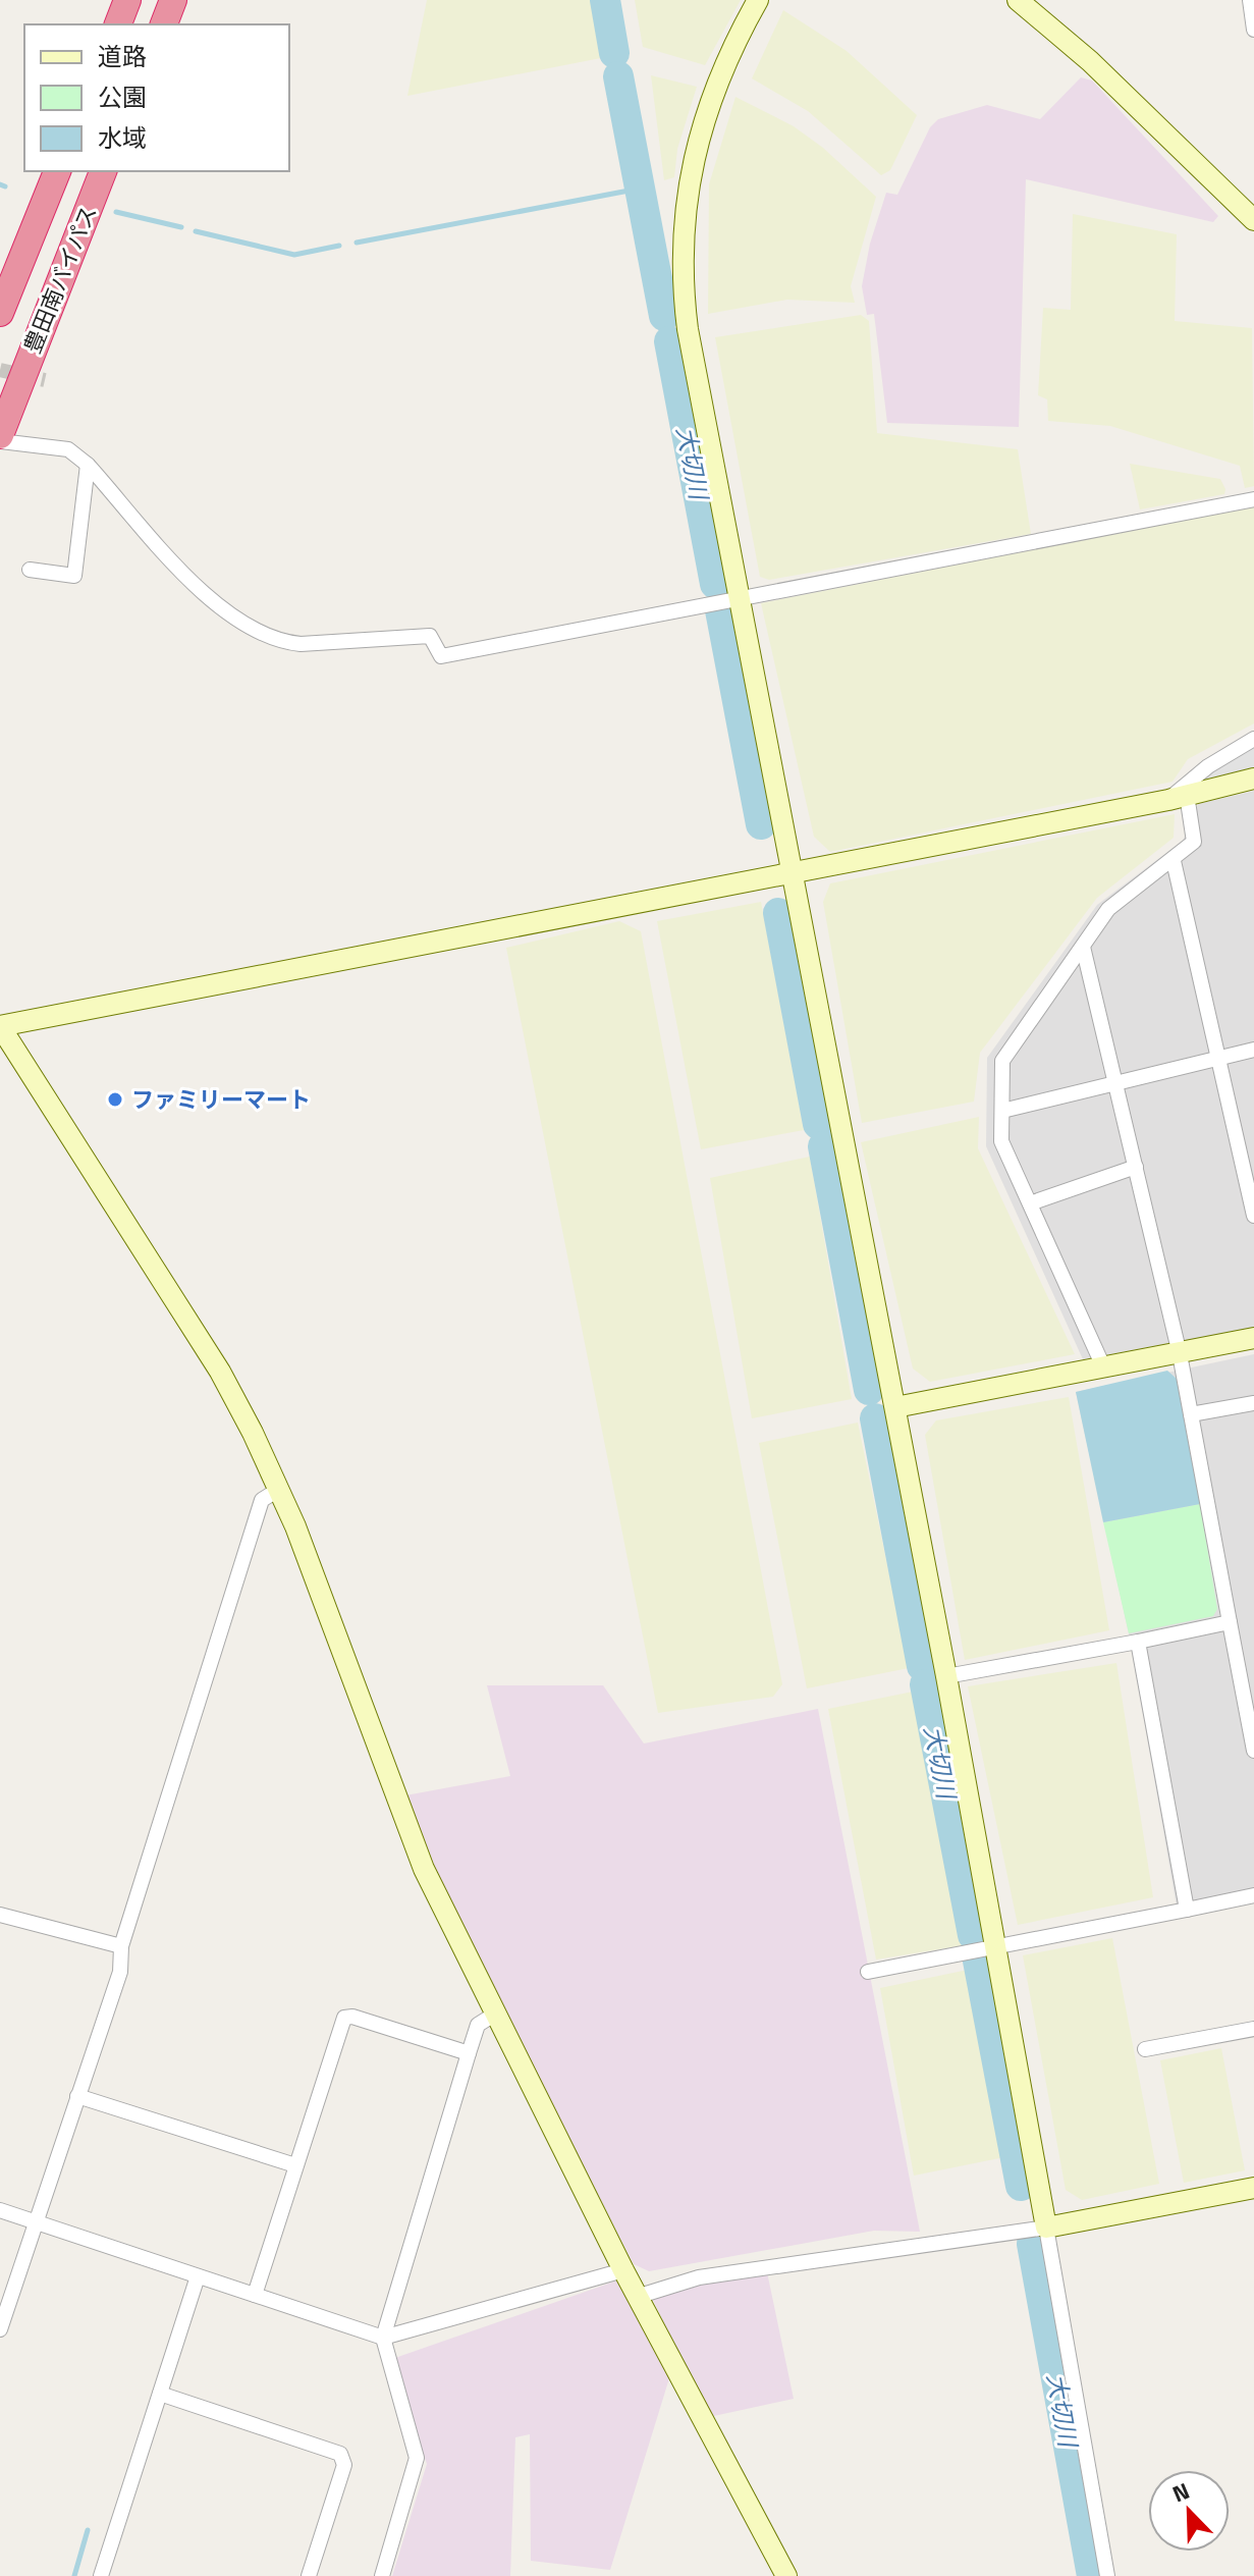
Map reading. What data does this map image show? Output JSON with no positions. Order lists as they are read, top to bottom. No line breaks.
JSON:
{"streets":{"highway":["豊田南バイパス"]},"water":["大切川"],"places":["ファミリーマート"],"legend":["道路","公園","水域"],"north":"top left"}
